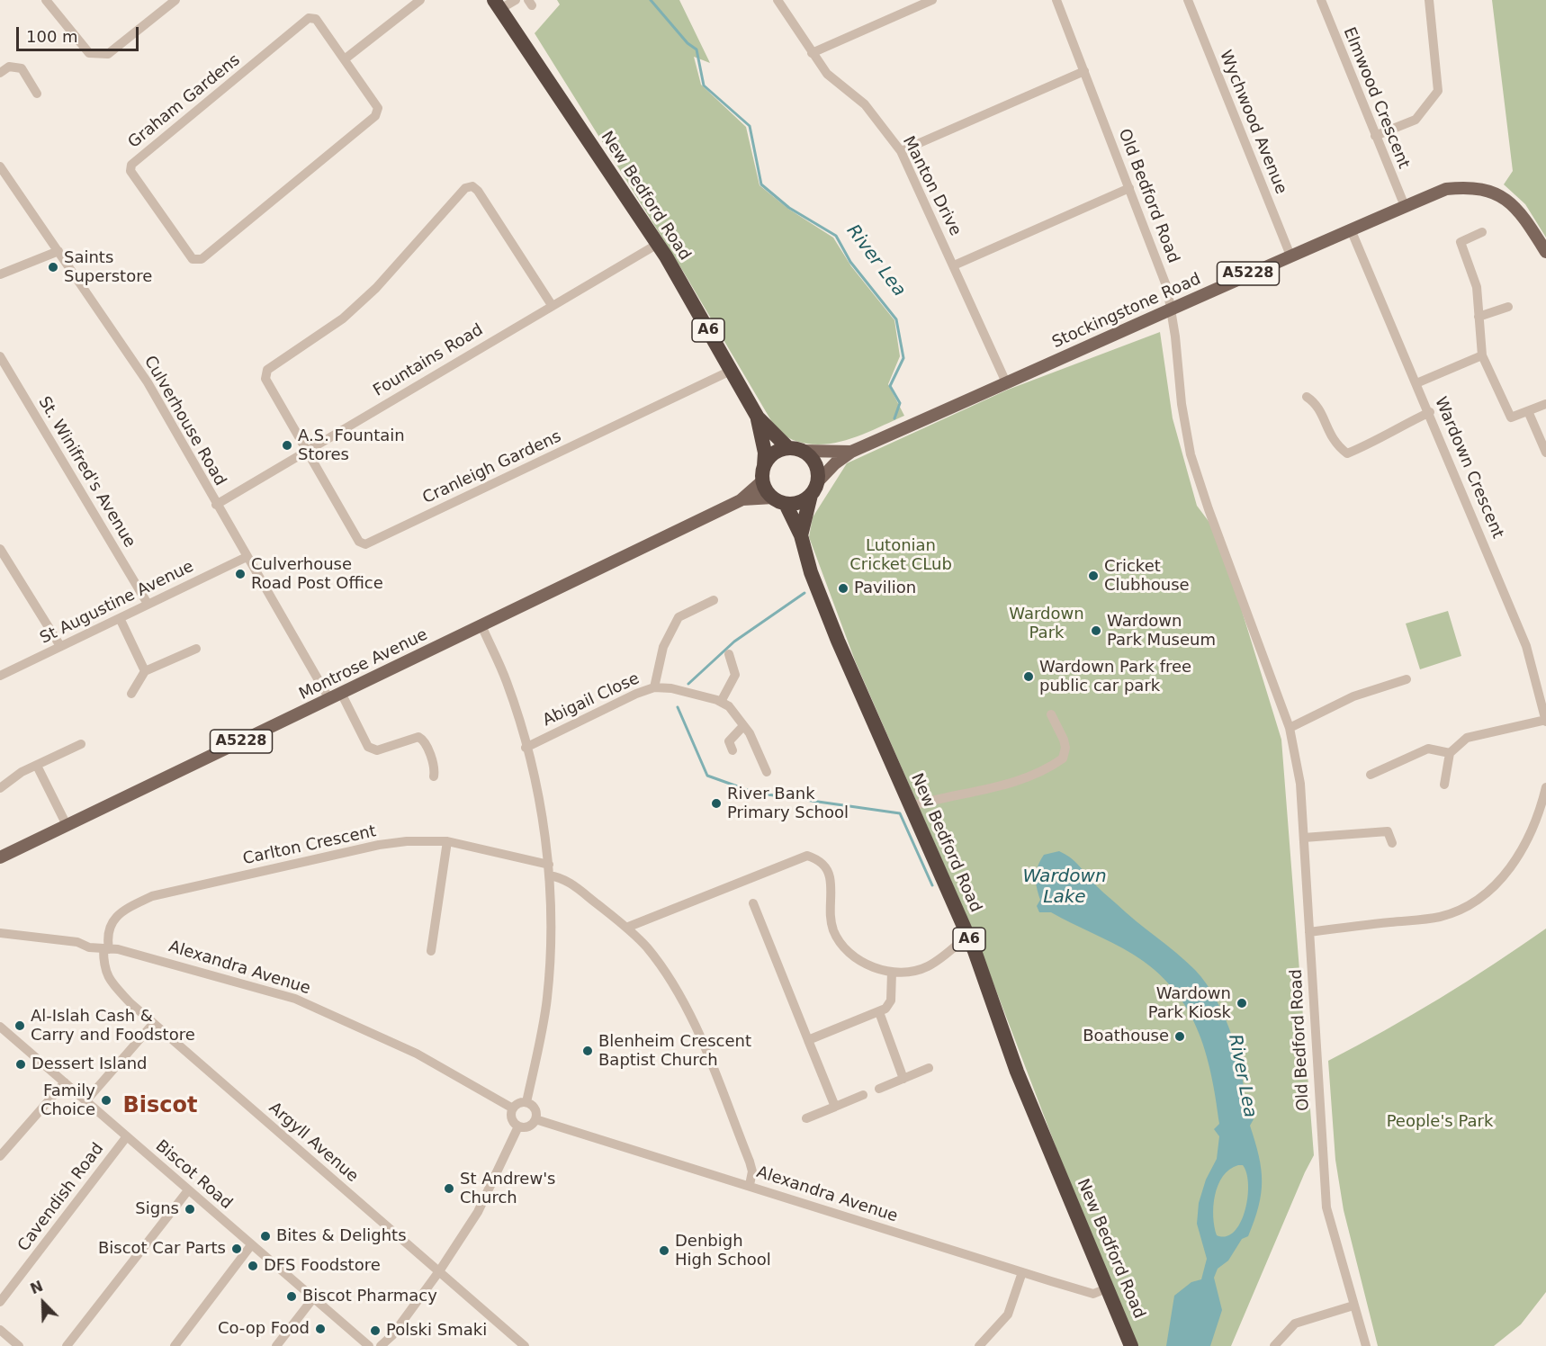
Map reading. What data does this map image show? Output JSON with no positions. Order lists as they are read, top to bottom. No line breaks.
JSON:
{"streets":{"highway":["New Bedford Road","A6"],"main road":["A5228","Stockingstone Road","Montrose Avenue"],"street":["Elmwood Crescent","Graham Gardens","Wychwood Avenue","Manton Drive","Old Bedford Road","Fountains Road","Culverhouse Road","Cranleigh Gardens","Wardown Crescent","St. Winifred's Avenue","St Augustine Avenue","Abigail Close","Carlton Crescent","Alexandra Avenue","Argyll Avenue","Biscot Road","Cavendish Road"]},"crossings":[["Elmwood Crescent","Stockingstone Road"],["Wychwood Avenue","Stockingstone Road"],["Manton Drive","Stockingstone Road"],["New Bedford Road","Stockingstone Road"],["New Bedford Road","Fountains Road"],["New Bedford Road","Cranleigh Gardens"],["New Bedford Road","Montrose Avenue"],["New Bedford Road","Alexandra Avenue"],["Old Bedford Road","Stockingstone Road"],["Stockingstone Road","Wardown Crescent"],["Stockingstone Road","Montrose Avenue"],["Fountains Road","Culverhouse Road"],["Fountains Road","Cranleigh Gardens"],["Culverhouse Road","St Augustine Avenue"],["Culverhouse Road","Montrose Avenue"],["St. Winifred's Avenue","St Augustine Avenue"],["Carlton Crescent","Alexandra Avenue"],["Carlton Crescent","Argyll Avenue"],["Alexandra Avenue","Argyll Avenue"],["Biscot Road","Cavendish Road"]],"districts":["Biscot"],"water":["River Lea","Wardown Lake"],"parks":["Lutonian Cricket CLub","Wardown Park","People's Park"],"places":["Saints Superstore","A.S. Fountain Stores","Culverhouse Road Post Office","Cricket Clubhouse","Pavilion","Wardown Park Museum","Wardown Park free public car park","River Bank Primary School","Wardown Park Kiosk","Al-Islah Cash & Carry and Foodstore","Boathouse","Blenheim Crescent Baptist Church","Dessert Island","Family Choice","St Andrew's Church","Signs","Bites & Delights","Biscot Car Parts","Denbigh High School","DFS Foodstore","Biscot Pharmacy","Co-op Food","Polski Smaki"],"scale_bar":"100 m","north":"top left"}
